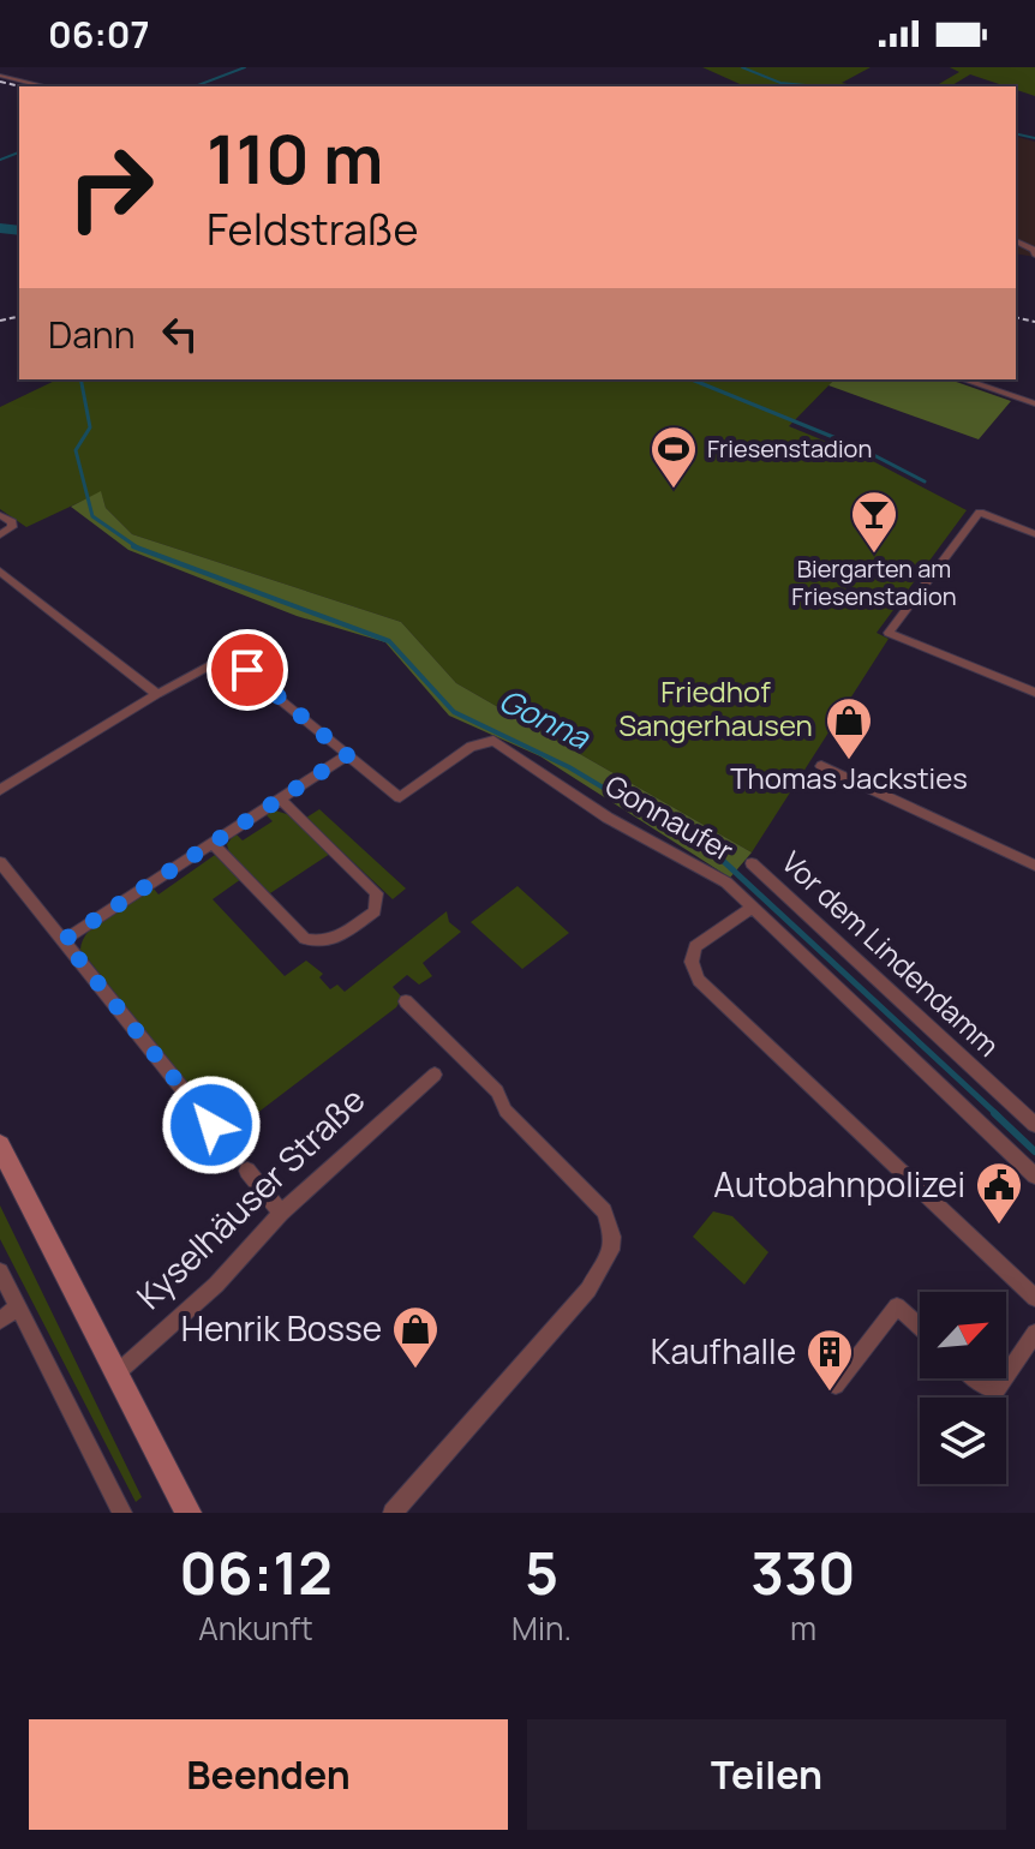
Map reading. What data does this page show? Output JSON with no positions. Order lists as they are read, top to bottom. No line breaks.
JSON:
{"streets":{"street":["Gonnaufer","Vor dem Lindendamm","Kyselhäuser Straße"]},"crossings":[["Gonnaufer","Vor dem Lindendamm"]],"water":["Gonna"],"parks":["Friedhof Sangerhausen"],"places":{"sports":["Friesenstadion"],"bar":["Biergarten am Friesenstadion"],"shop":["Thomas Jacksties","Henrik Bosse"],"public building":["Autobahnpolizei"],"building":["Kaufhalle"]},"north":"top right","page":{"status":"06:07","turn":["110 m","Feldstraße"],"then":"Dann","eta":["06:12","Ankunft","5","Min.","330","m"],"buttons":["Beenden","Teilen"]}}
